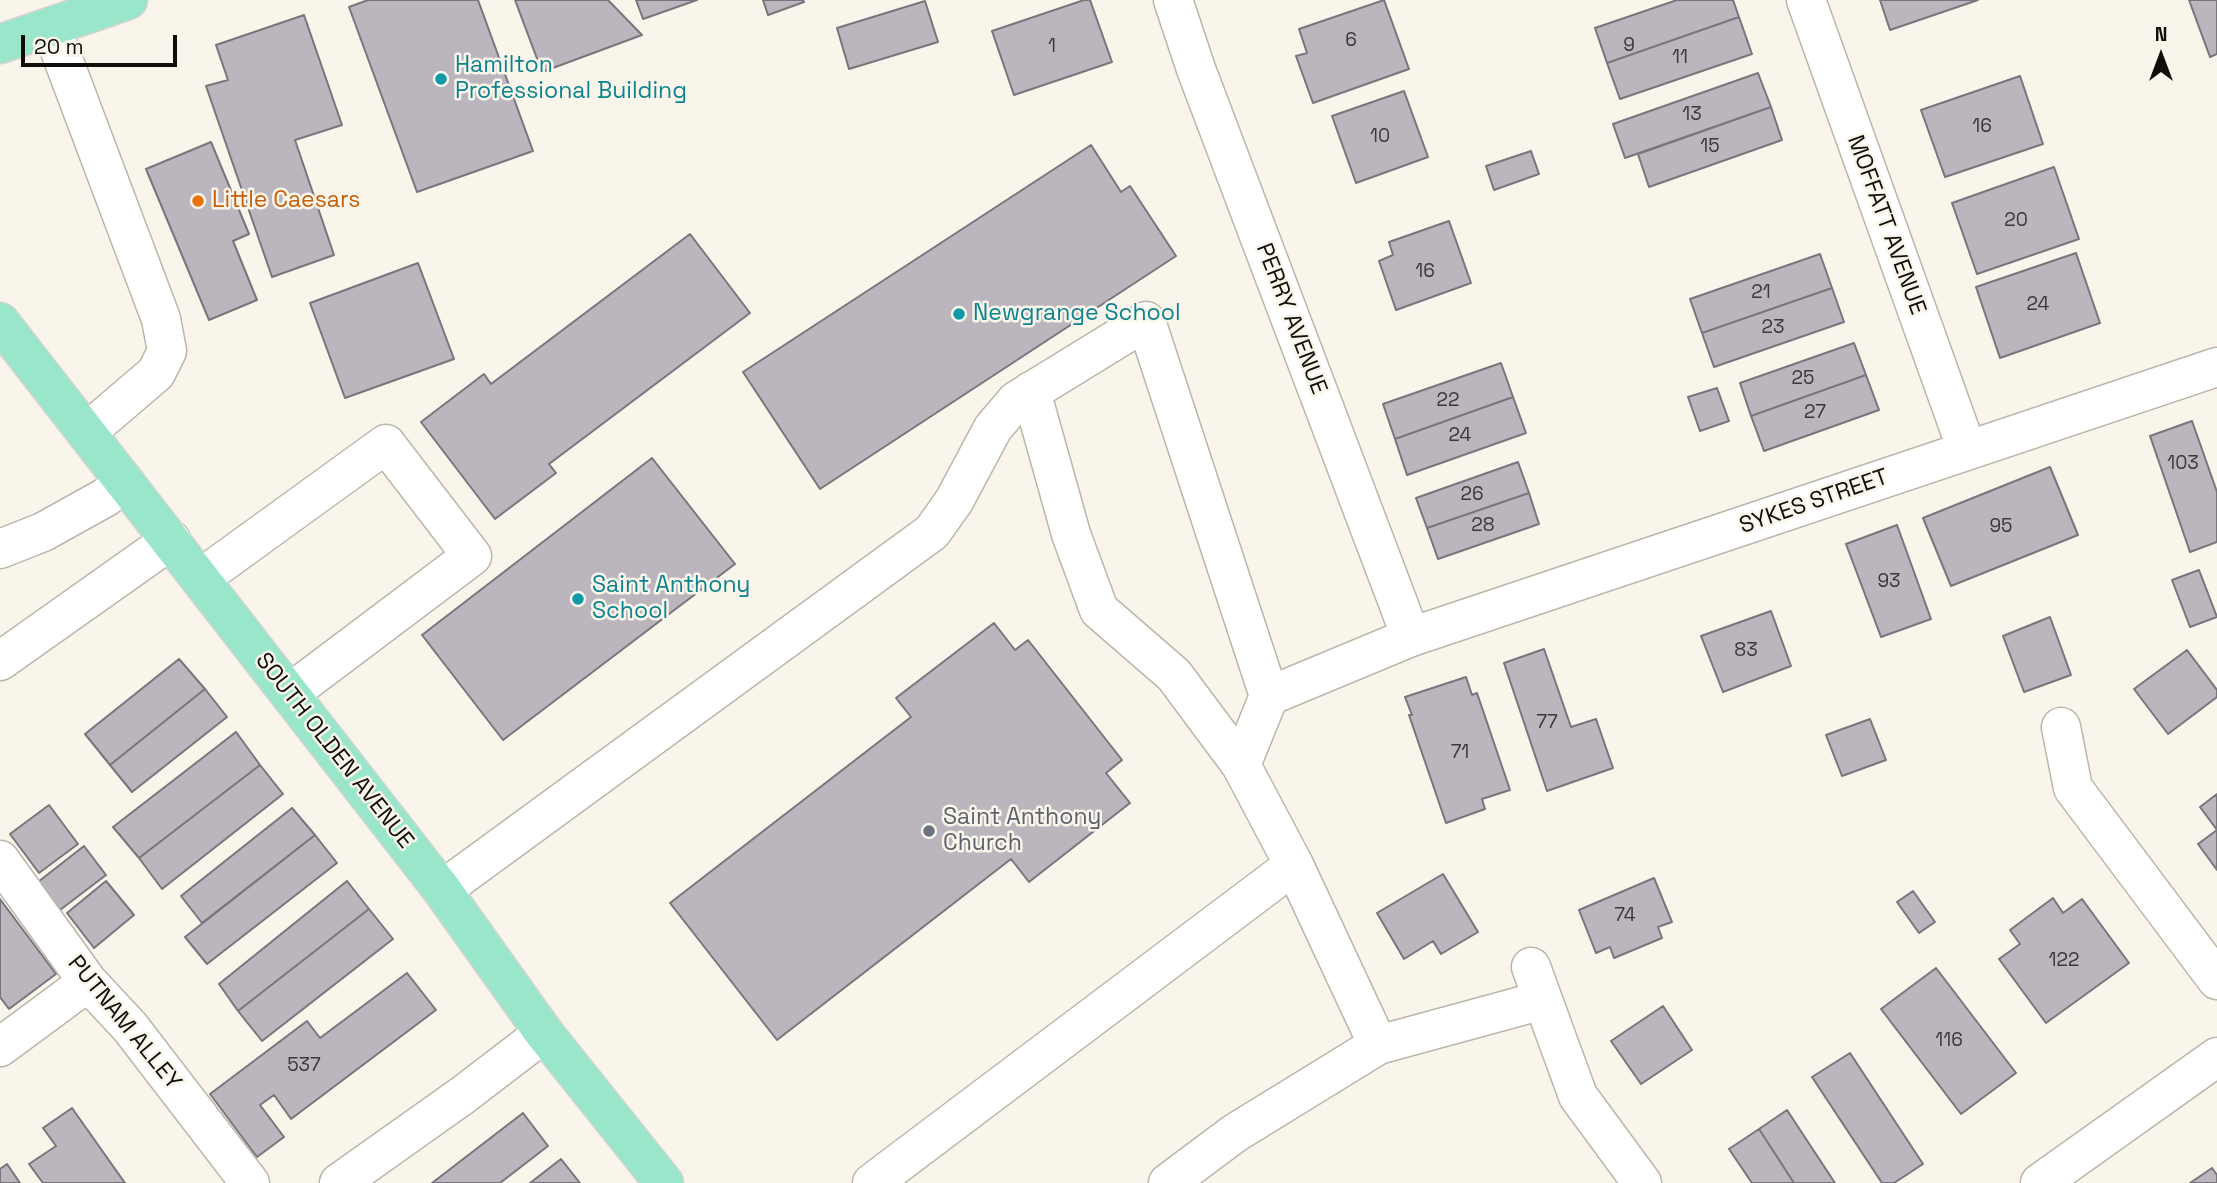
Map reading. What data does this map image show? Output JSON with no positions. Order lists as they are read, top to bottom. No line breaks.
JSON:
{"streets":{"main road":["SOUTH OLDEN AVENUE"],"street":["MOFFATT AVENUE","PERRY AVENUE","SYKES STREET","PUTNAM ALLEY"]},"crossings":[["MOFFATT AVENUE","SYKES STREET"],["PERRY AVENUE","SYKES STREET"]],"places":["Hamilton Professional Building","Little Caesars","Newgrange School","Saint Anthony School","Saint Anthony Church"],"house_numbers":["6","9","1","11","13","16","10","15","20","16","21","24","23","25","22","27","24","103","26","28","95","93","83","77","71","74","122","116","537"],"scale_bar":"20 m","north":"top"}
